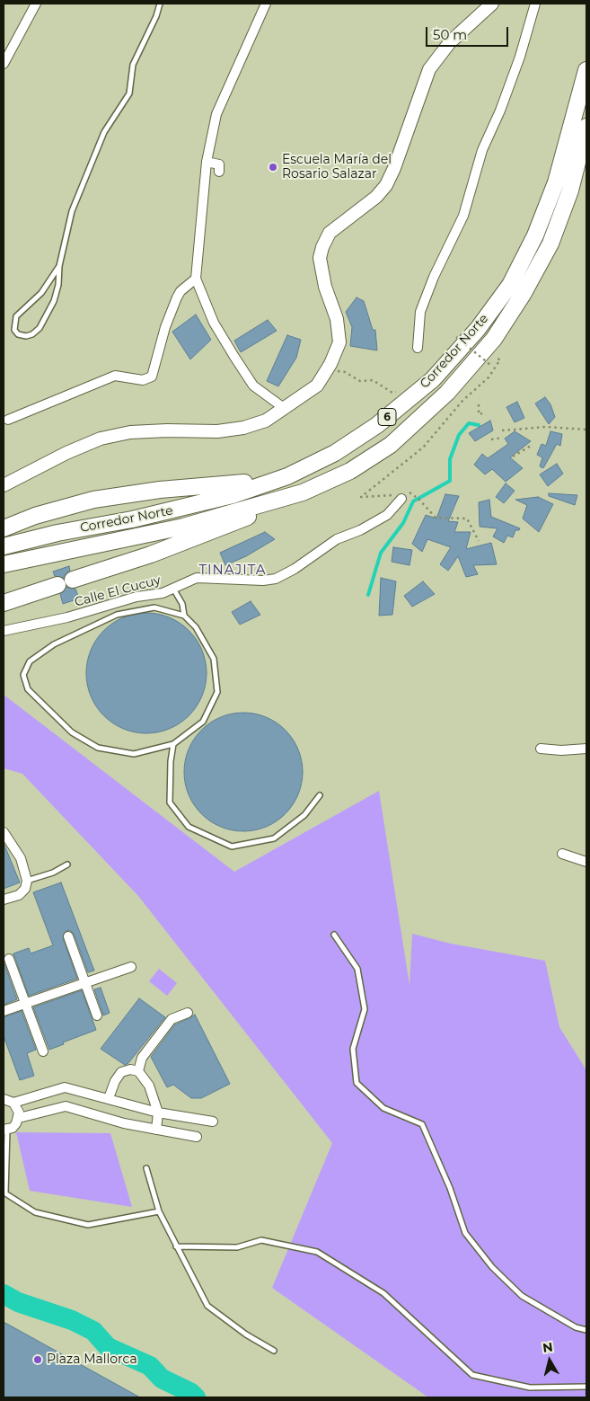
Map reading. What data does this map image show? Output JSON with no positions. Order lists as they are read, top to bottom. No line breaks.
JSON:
{"streets":{"highway":["Corredor Norte","6"],"street":["Calle El Cucuy"]},"districts":["TINAJITA"],"places":["Escuela María del Rosario Salazar","Plaza Mallorca"],"scale_bar":"50 m","north":"top"}
